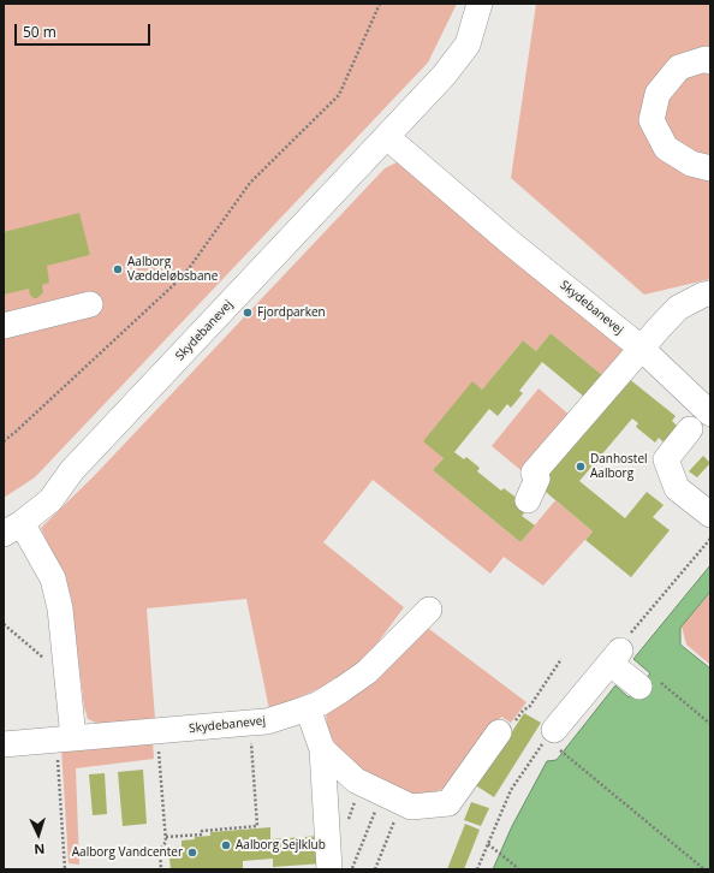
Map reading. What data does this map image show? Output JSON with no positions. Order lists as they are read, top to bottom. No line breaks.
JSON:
{"streets":{"street":["Skydebanevej"]},"places":["Aalborg Væddeløbsbane","Fjordparken","Danhostel Aalborg","Aalborg Sejlklub","Aalborg Vandcenter"],"scale_bar":"50 m","north":"bottom"}
